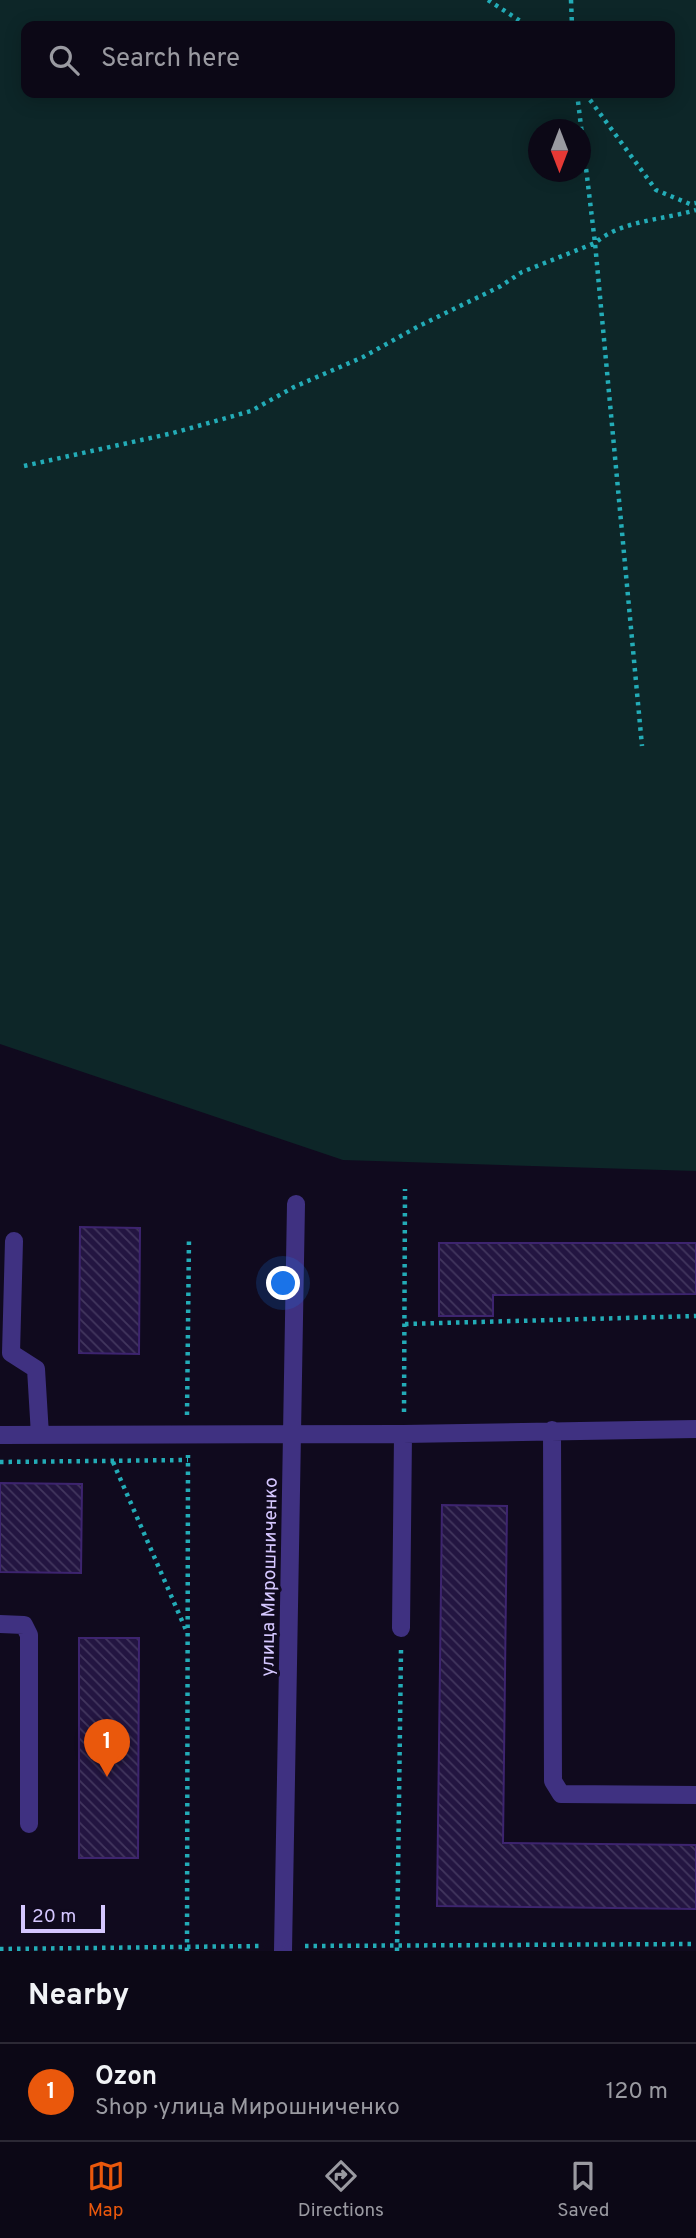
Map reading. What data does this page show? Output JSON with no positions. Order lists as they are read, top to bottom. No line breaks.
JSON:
{"streets":{"street":["улица Мирошниченко"]},"scale_bar":"20 m","north":"bottom","page":{"search":"Search here","pins":"1","scale":"20 m","heading":"Nearby","list":[{"mark":"1","name":"Ozon","note":"Shop · улица Мирошниченко","value":"120 m"}],"nav":["Map","Directions","Saved"]}}
